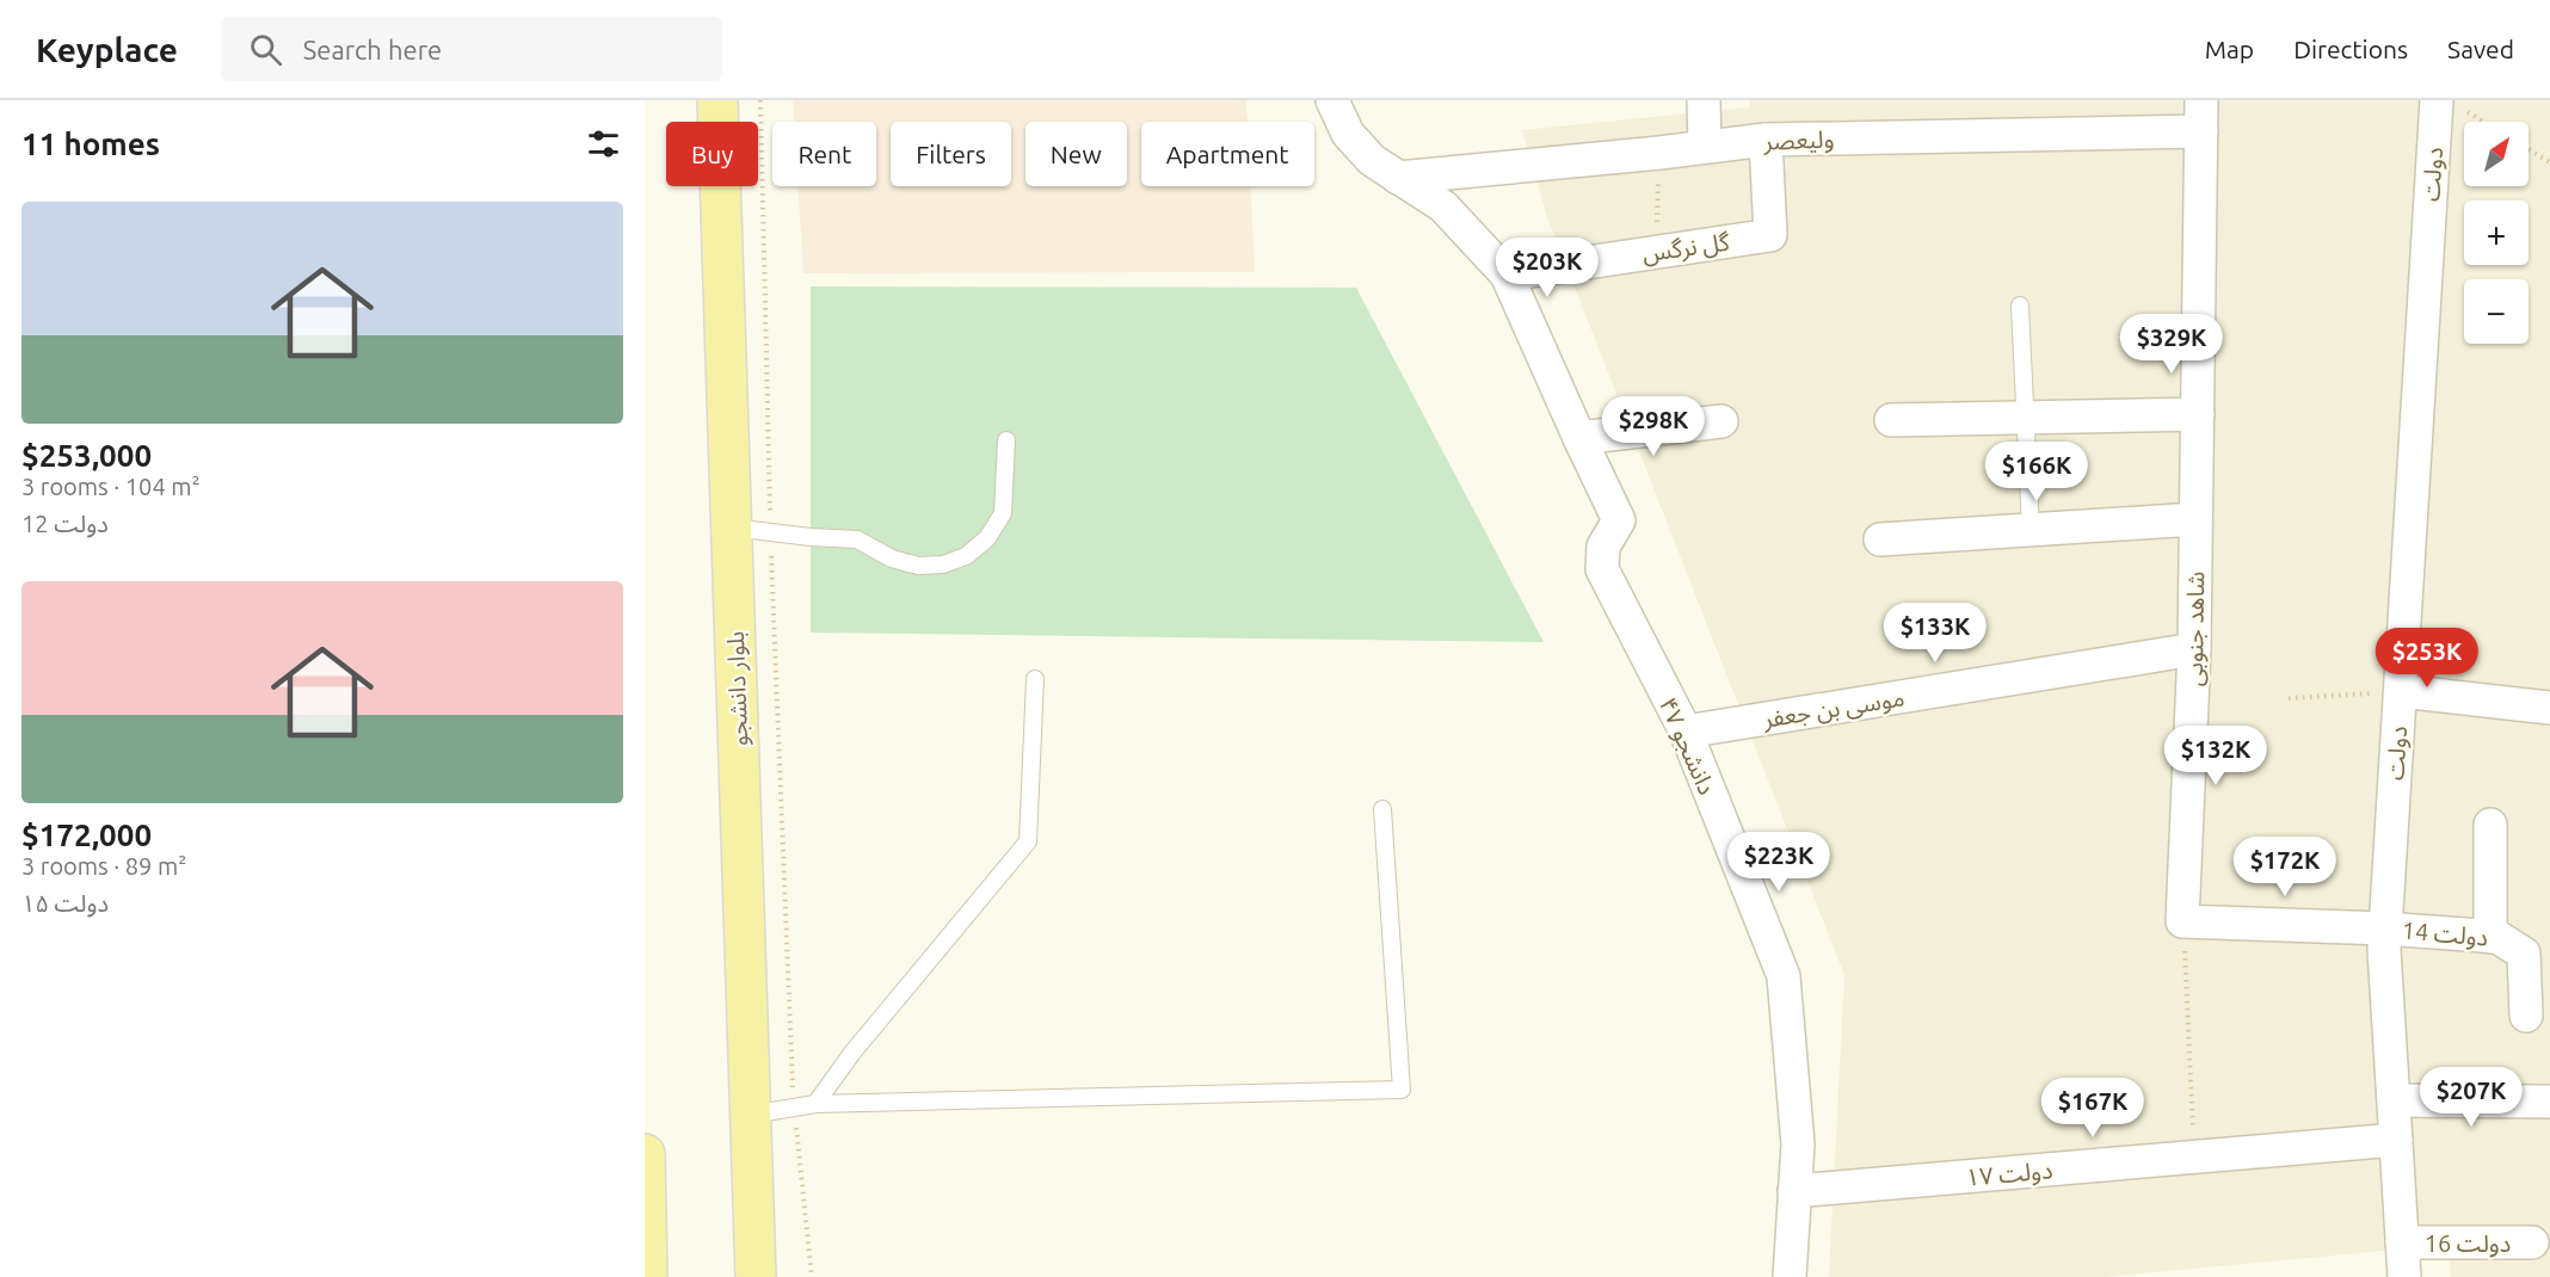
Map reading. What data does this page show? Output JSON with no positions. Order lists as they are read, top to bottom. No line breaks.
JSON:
{"streets":{"main road":["بلوار دانشجو"],"street":["ولیعصر","دولت","گل نرگس","شاهد جنوبی","موسی بن جعفر","دانشجو ۴۷","دولت 14","دولت ۱۷","دولت 16"]},"crossings":[["ولیعصر","گل نرگس"],["ولیعصر","شاهد جنوبی"],["دولت","دولت 14"],["دولت","دولت ۱۷"],["دولت","دولت 16"],["شاهد جنوبی","موسی بن جعفر"],["شاهد جنوبی","دولت 14"],["موسی بن جعفر","دانشجو ۴۷"],["دانشجو ۴۷","دولت ۱۷"]],"north":"top right","page":{"header":"Keyplace","search":"Search here","nav":["Map","Directions","Saved"],"heading":"11 homes","map_buttons":["+","−"],"chip":["Buy","Rent","Filters","New","Apartment"],"list":[{"name":"$253,000","note":"3 rooms · 104 m² · دولت 12"},{"name":"$172,000","note":"3 rooms · 89 m² · دولت ۱۵"}],"price":["$203K","$329K","$298K","$166K","$133K","$253K","$132K","$223K","$172K","$207K","$167K"]}}
